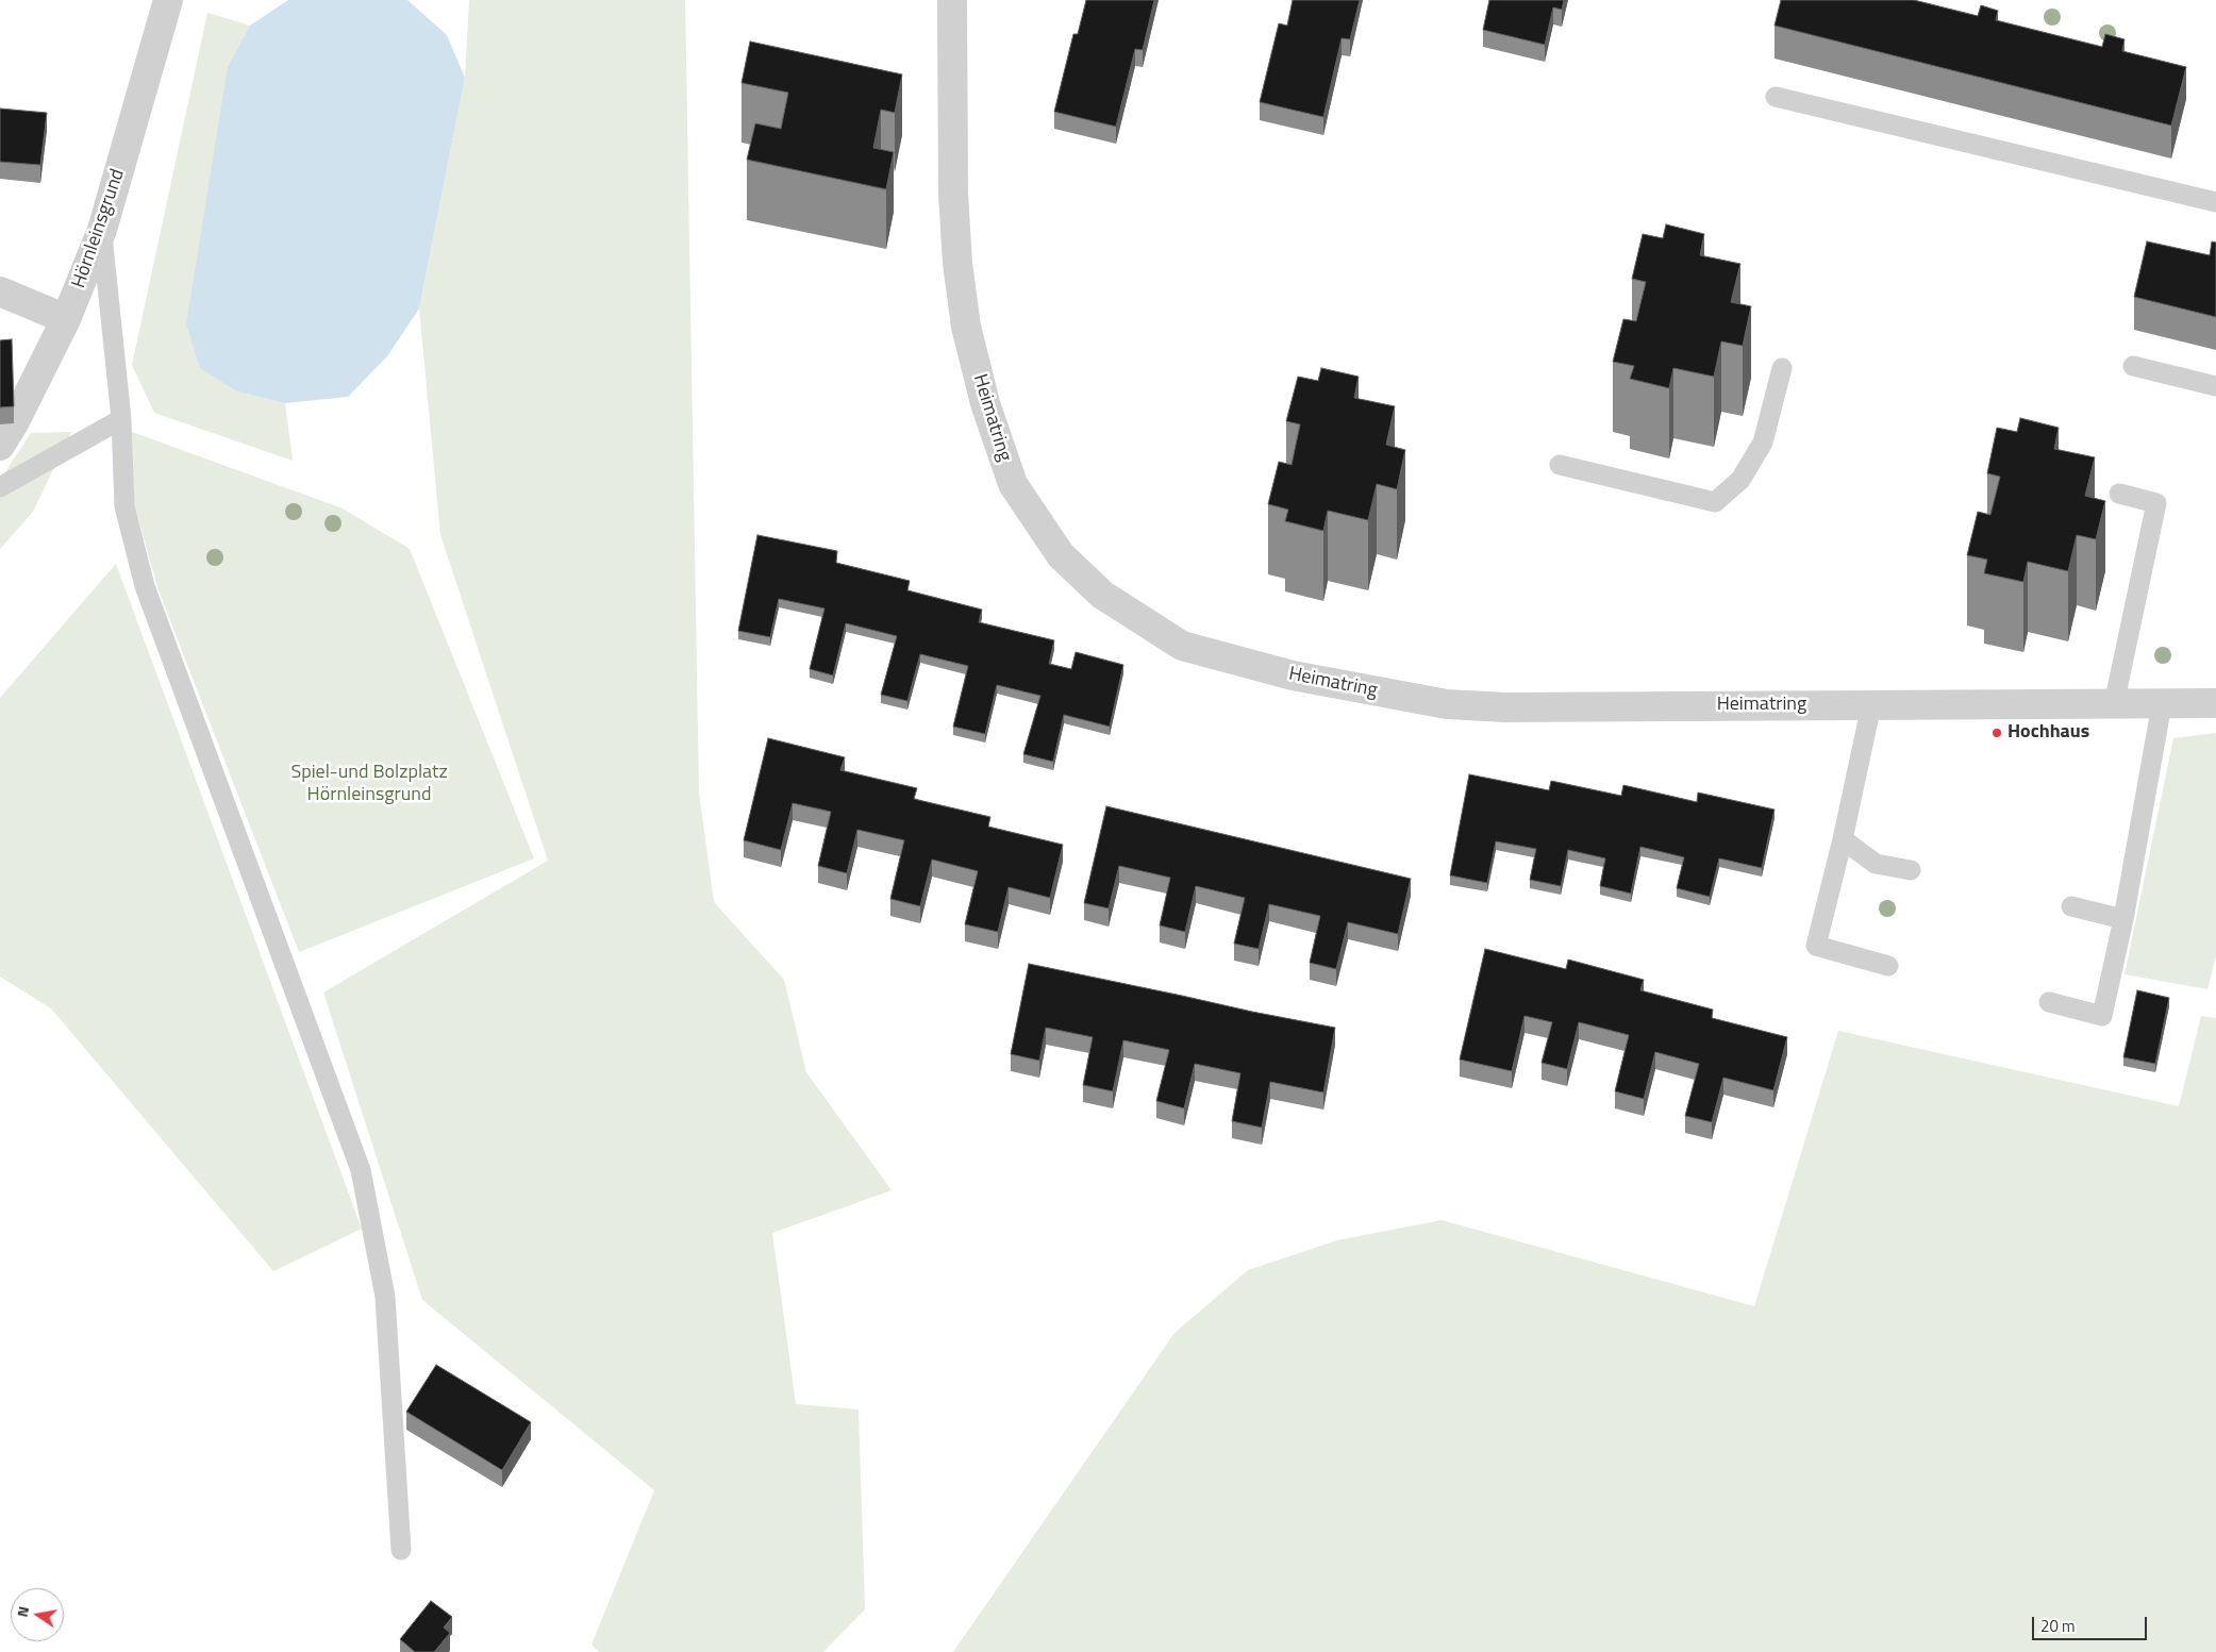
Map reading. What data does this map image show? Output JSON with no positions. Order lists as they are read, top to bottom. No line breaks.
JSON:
{"streets":{"street":["Hörnleinsgrund","Heimatring"]},"parks":["Spiel-und Bolzplatz Hörnleinsgrund"],"places":["Hochhaus"],"scale_bar":"20 m","north":"left"}
